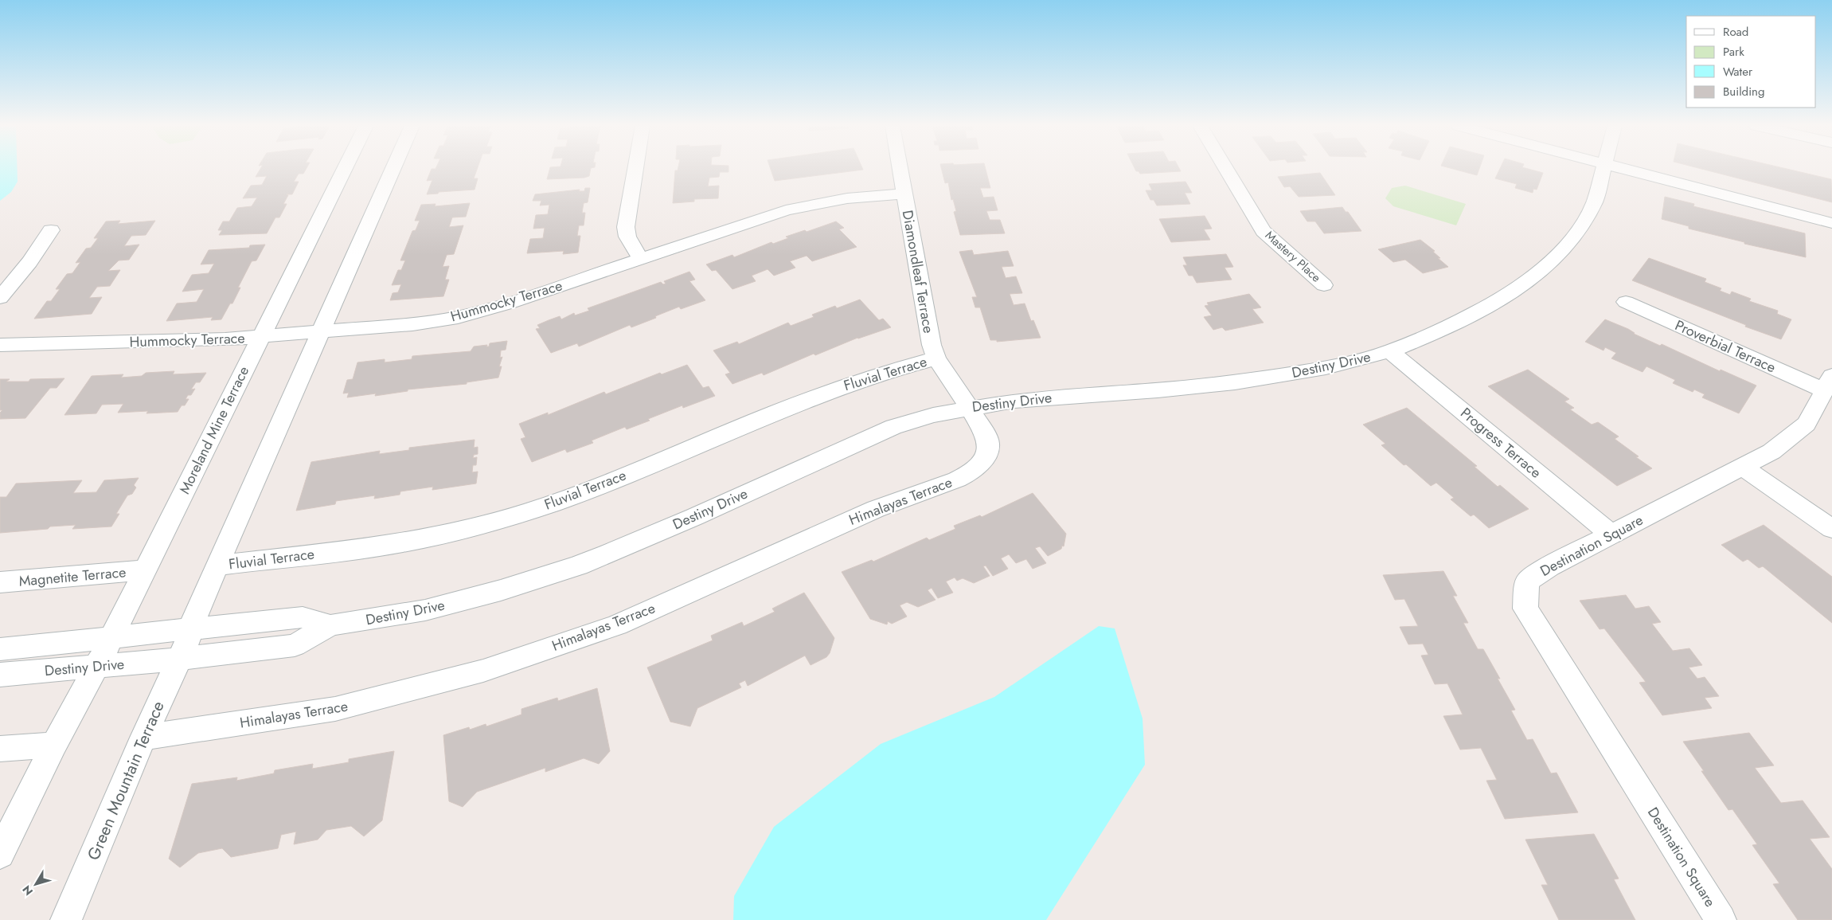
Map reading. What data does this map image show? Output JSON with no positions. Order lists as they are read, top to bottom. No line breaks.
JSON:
{"streets":{"street":["Mastery Place","Diamondleaf Terrace","Hummocky Terrace","Proverbial Terrace","Destiny Drive","Fluvial Terrace","Moreland Mine Terrace","Progress Terrace","Himalayas Terrace","Destination Square","Magnetite Terrace","Green Mountain Terrace"]},"crossings":[["Diamondleaf Terrace","Hummocky Terrace"],["Diamondleaf Terrace","Destiny Drive"],["Diamondleaf Terrace","Fluvial Terrace"],["Diamondleaf Terrace","Himalayas Terrace"],["Hummocky Terrace","Moreland Mine Terrace"],["Proverbial Terrace","Destination Square"],["Destiny Drive","Moreland Mine Terrace"],["Destiny Drive","Progress Terrace"],["Destiny Drive","Himalayas Terrace"],["Destiny Drive","Green Mountain Terrace"],["Moreland Mine Terrace","Magnetite Terrace"],["Progress Terrace","Destination Square"],["Himalayas Terrace","Green Mountain Terrace"]],"legend":["Road","Park","Water","Building"],"north":"bottom left"}
